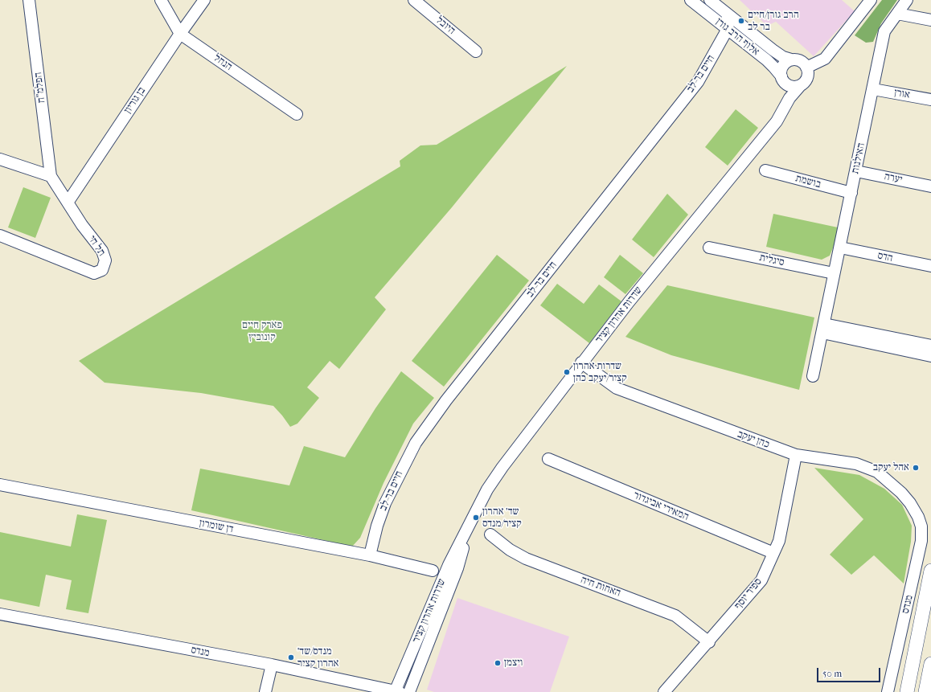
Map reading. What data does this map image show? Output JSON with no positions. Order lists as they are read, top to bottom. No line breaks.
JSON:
{"streets":{"street":["היובל","אלוף הרב גורן","הנחל","חיים בר-לב","הפלמ\"ח","אורן","בן גוריון","האילנות","יערה","בושמת","תל חי","הדס","סיגלית","שדרות אהרון קציר","כהן יעקב","המאירי אביגדור","דן שומרון","האחות חיה","ספיר יוסף","מנדס"]},"crossings":[["אלוף הרב גורן","חיים בר-לב"],["אלוף הרב גורן","שדרות אהרון קציר"],["הנחל","בן גוריון"],["חיים בר-לב","דן שומרון"],["הפלמ\"ח","תל חי"],["אורן","האילנות"],["בן גוריון","תל חי"],["האילנות","יערה"],["האילנות","בושמת"],["האילנות","הדס"],["האילנות","סיגלית"],["שדרות אהרון קציר","כהן יעקב"],["שדרות אהרון קציר","מנדס"],["כהן יעקב","ספיר יוסף"],["כהן יעקב","מנדס"],["המאירי אביגדור","ספיר יוסף"],["האחות חיה","ספיר יוסף"]],"parks":["פארק חיים קונוביץ"],"places":["הרב גורן/חיים בר לב","שדרות אהרון קציר/יעקב כהן","אהל יעקב","שד׳ אהרון קציר/מנדס","מנדס/שד׳ אהרון קציר","ויצמן"],"scale_bar":"50 m"}
